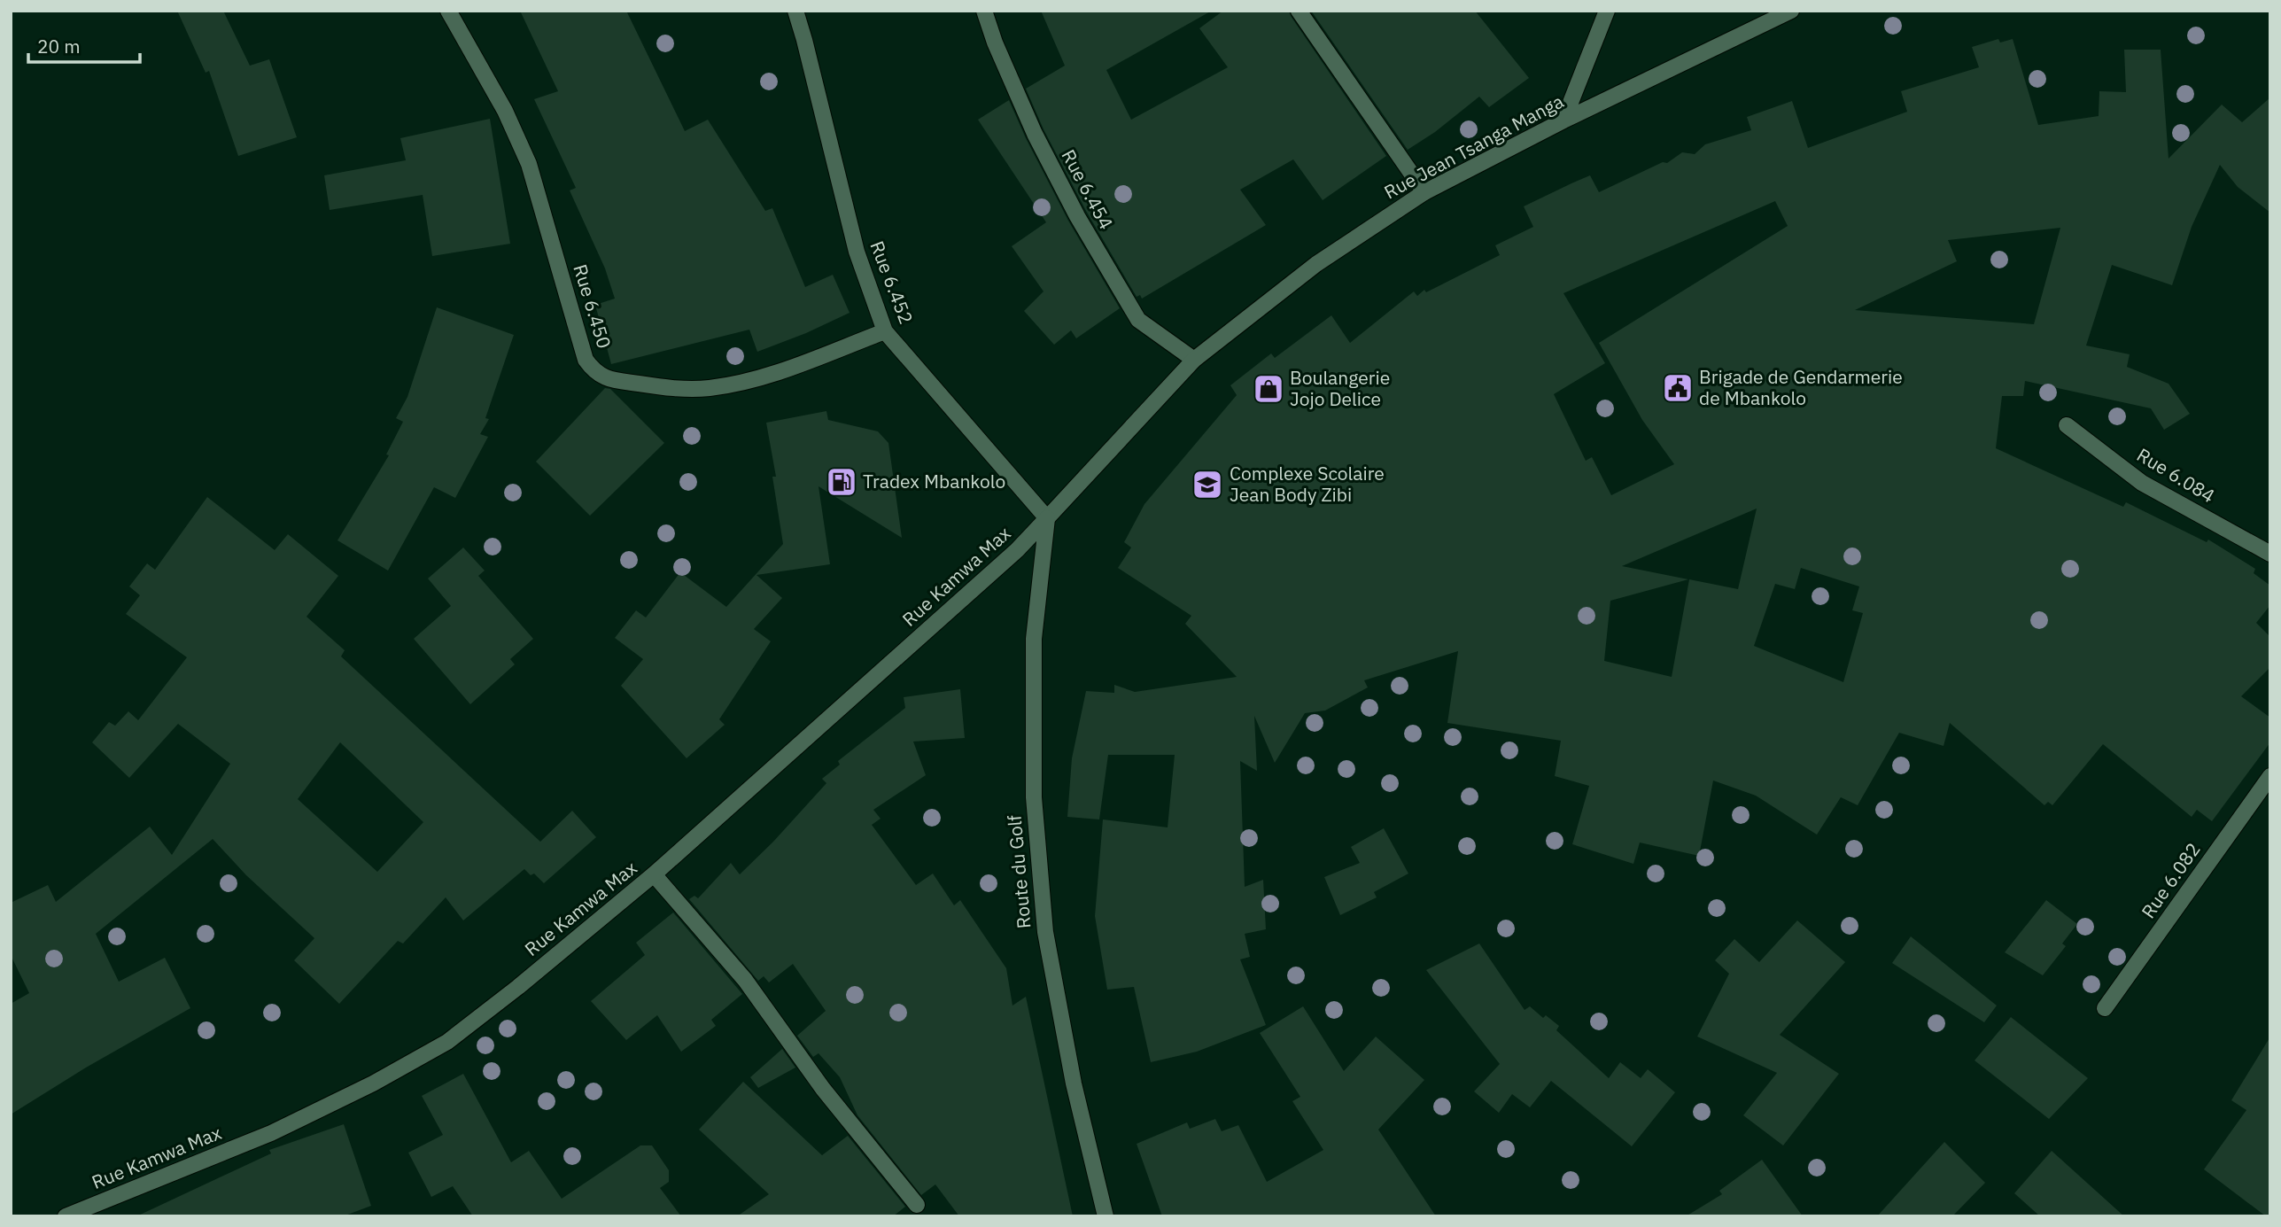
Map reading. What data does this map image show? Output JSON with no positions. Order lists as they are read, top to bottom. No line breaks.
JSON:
{"streets":{"street":["Rue Jean Tsanga Manga","Rue 6.454","Rue 6.452","Rue 6.450","Rue 6.084","Rue Kamwa Max","Route du Golf","Rue 6.082"]},"crossings":[["Rue Jean Tsanga Manga","Rue 6.454"],["Rue Jean Tsanga Manga","Rue 6.452"],["Rue Jean Tsanga Manga","Rue Kamwa Max"],["Rue Jean Tsanga Manga","Route du Golf"],["Rue 6.452","Rue 6.450"],["Rue 6.452","Rue Kamwa Max"],["Rue 6.452","Route du Golf"],["Rue Kamwa Max","Route du Golf"]],"places":{"public building":["Brigade de Gendarmerie de Mbankolo"],"shop":["Boulangerie Jojo Delice"],"fuel station":["Tradex Mbankolo"],"school or university":["Complexe Scolaire Jean Body Zibi"]},"scale_bar":"20 m"}
